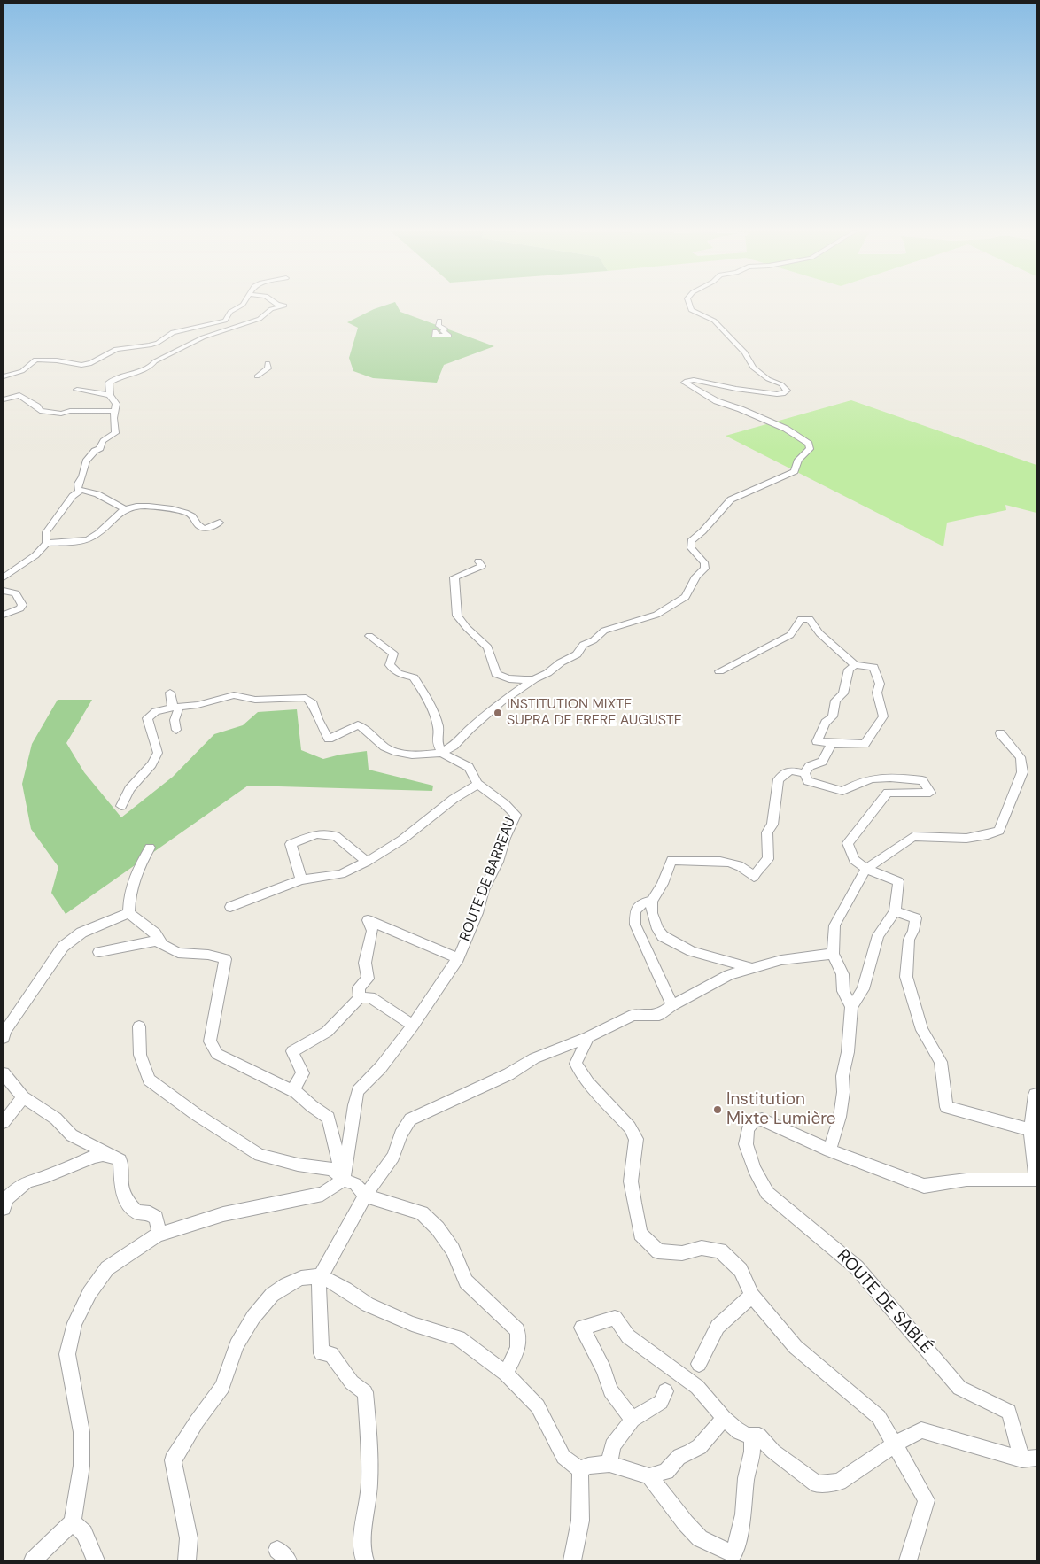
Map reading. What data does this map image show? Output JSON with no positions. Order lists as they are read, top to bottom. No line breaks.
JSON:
{"streets":{"street":["ROUTE DE BARREAU","ROUTE DE SABLÉ"]},"places":["INSTITUTION MIXTE SUPRA DE FRERE AUGUSTE","Institution Mixte Lumière"]}
